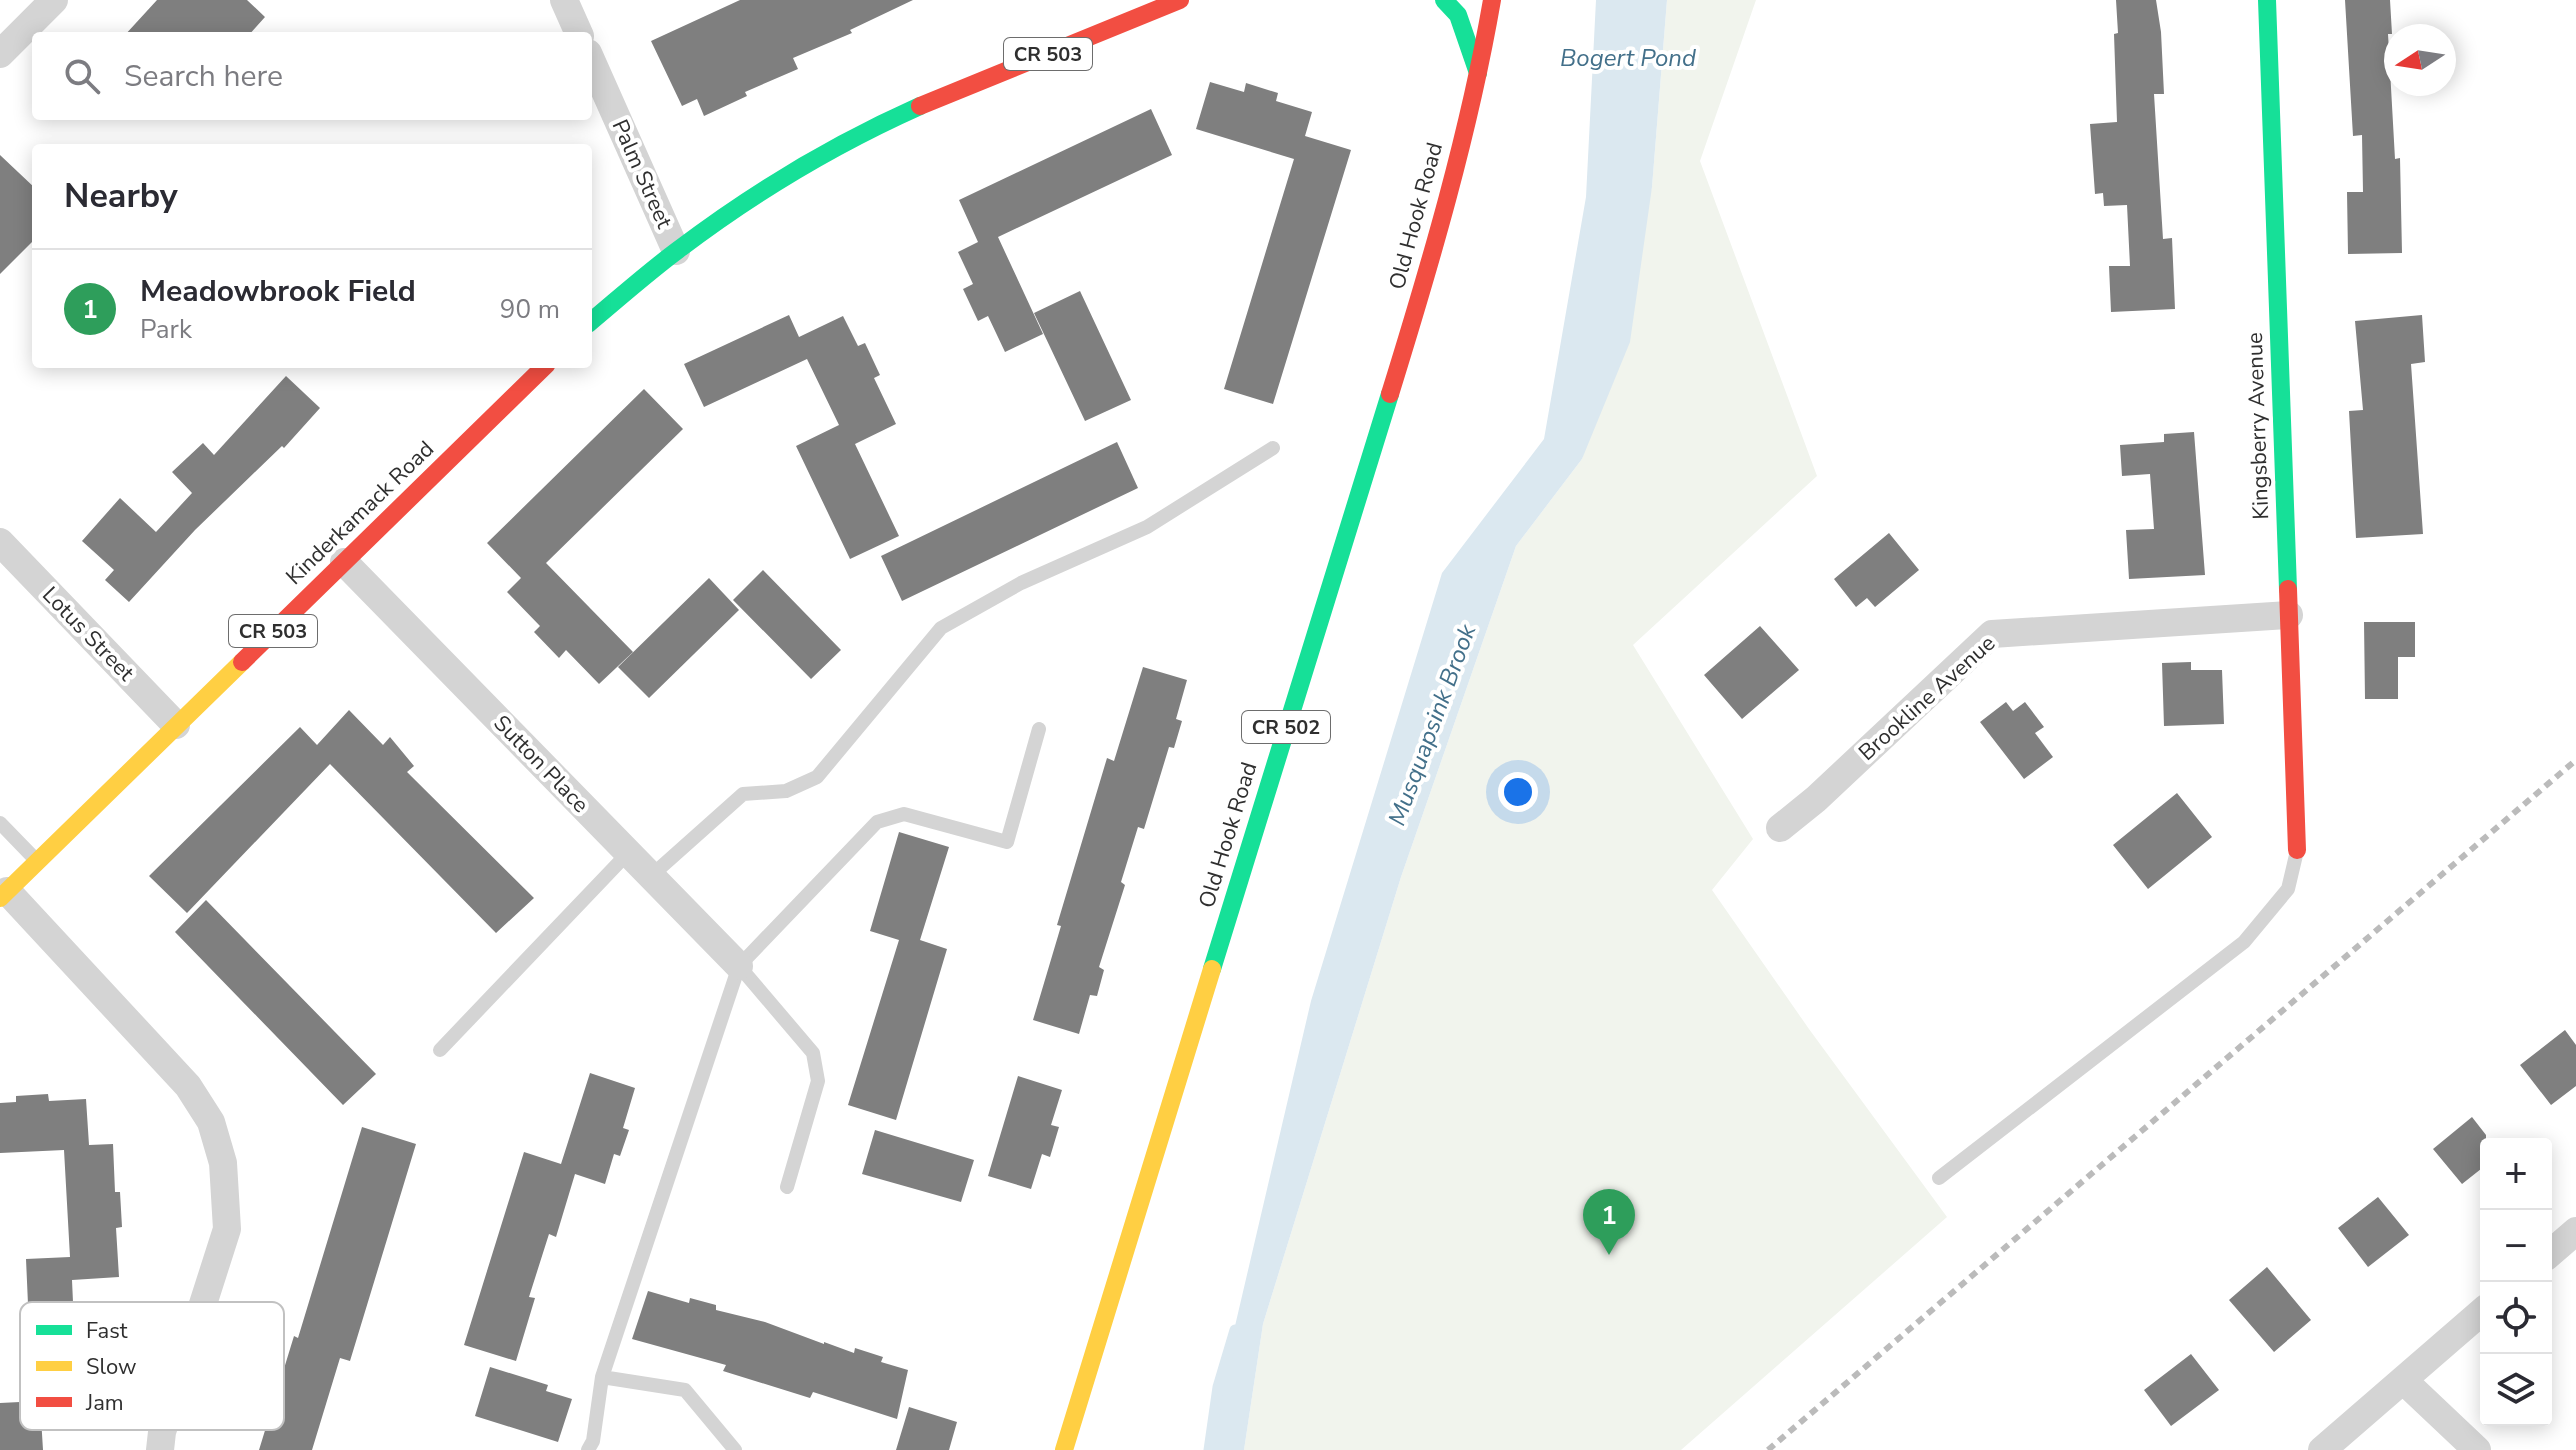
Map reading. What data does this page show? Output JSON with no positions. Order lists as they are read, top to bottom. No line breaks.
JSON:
{"streets":{"main road":["CR 503","Old Hook Road","Kingsberry Avenue","Kinderkamack Road","CR 502"],"street":["Palm Street","Lotus Street","Brookline Avenue","Sutton Place"]},"crossings":[["CR 503","Palm Street"],["Kingsberry Avenue","Brookline Avenue"],["Kinderkamack Road","Lotus Street"],["Kinderkamack Road","Sutton Place"]],"water":["Bogert Pond","Musquapsink Brook"],"legend":["Fast","Slow","Jam"],"north":"left","page":{"search":"Search here","heading":"Nearby","list":[{"mark":"1","name":"Meadowbrook Field","note":"Park","value":"90 m"}],"map_buttons":["+","−"],"pins":"1"}}
